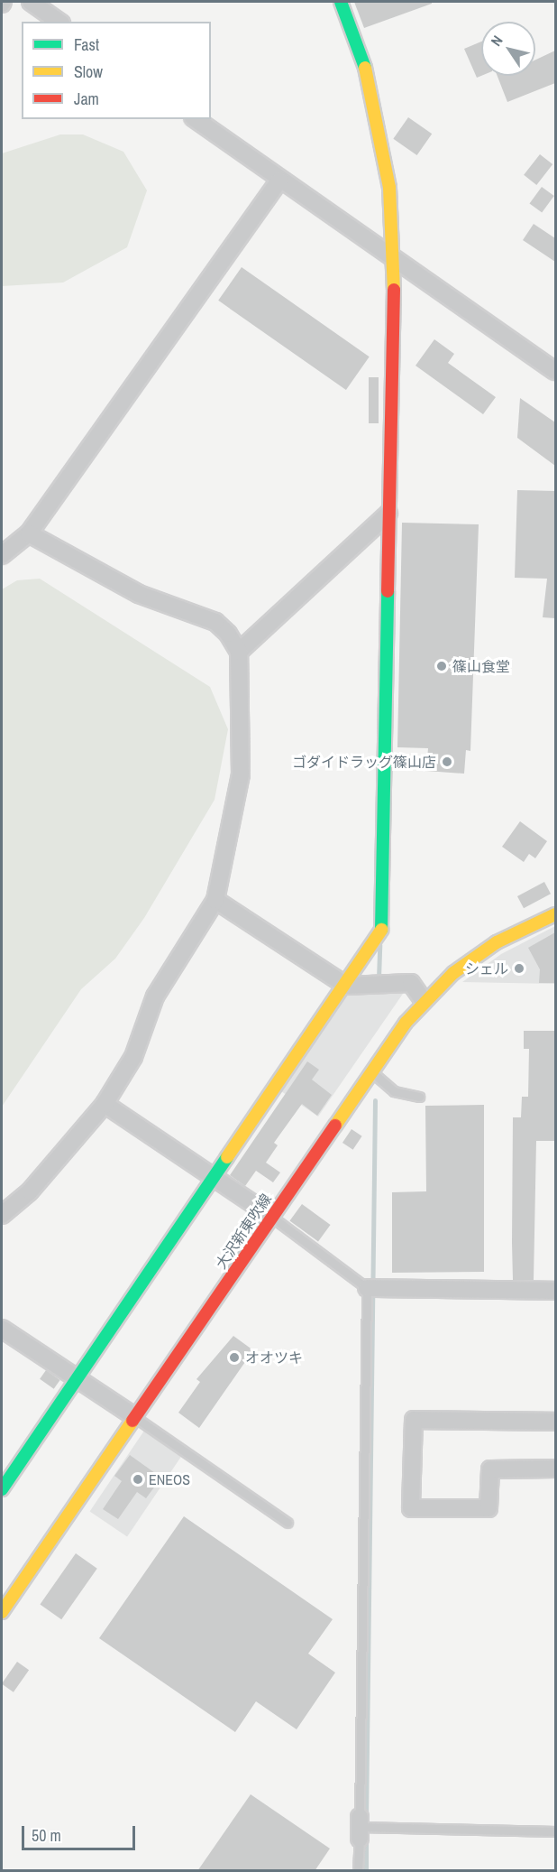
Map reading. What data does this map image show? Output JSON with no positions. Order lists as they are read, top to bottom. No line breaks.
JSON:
{"streets":{"street":["大沢新東吹線"]},"places":["篠山食堂","ゴダイドラッグ篠山店","シェル","オオツキ","ENEOS"],"legend":["Fast","Slow","Jam"],"scale_bar":"50 m","north":"top left"}
